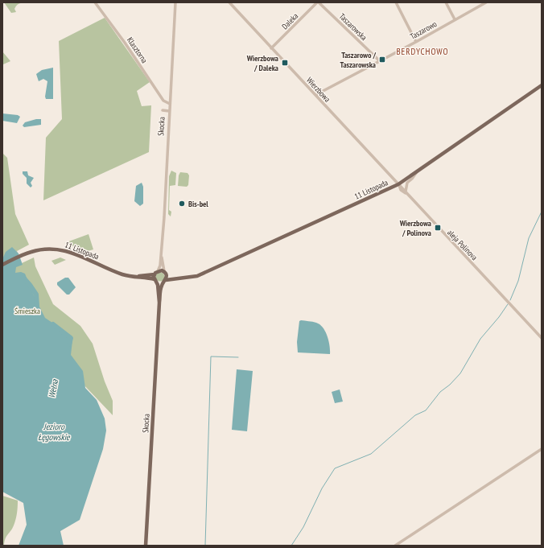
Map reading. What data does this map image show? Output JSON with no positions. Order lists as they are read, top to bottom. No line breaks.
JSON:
{"streets":{"main road":["Skocka","11 Listopada"],"street":["Daleka","Taszarowska","Taszarowo","Klasztorna","Wierzbowa","aleja Polinova"]},"crossings":[["Daleka","Taszarowska"],["Daleka","Wierzbowa"],["Taszarowska","Taszarowo"],["Taszarowo","Wierzbowa"],["Klasztorna","Skocka"],["Wierzbowa","11 Listopada"],["Wierzbowa","aleja Polinova"],["Skocka","11 Listopada"],["11 Listopada","aleja Polinova"]],"districts":["BERDYCHOWO"],"water":["Wełna","Jezioro Łęgowskie"],"parks":["Śmieszka"],"places":{"transit":["Taszarowo / Taszarowska","Wierzbowa / Daleka","Wierzbowa / Polinova"],"other":["Bis-bel"]}}
